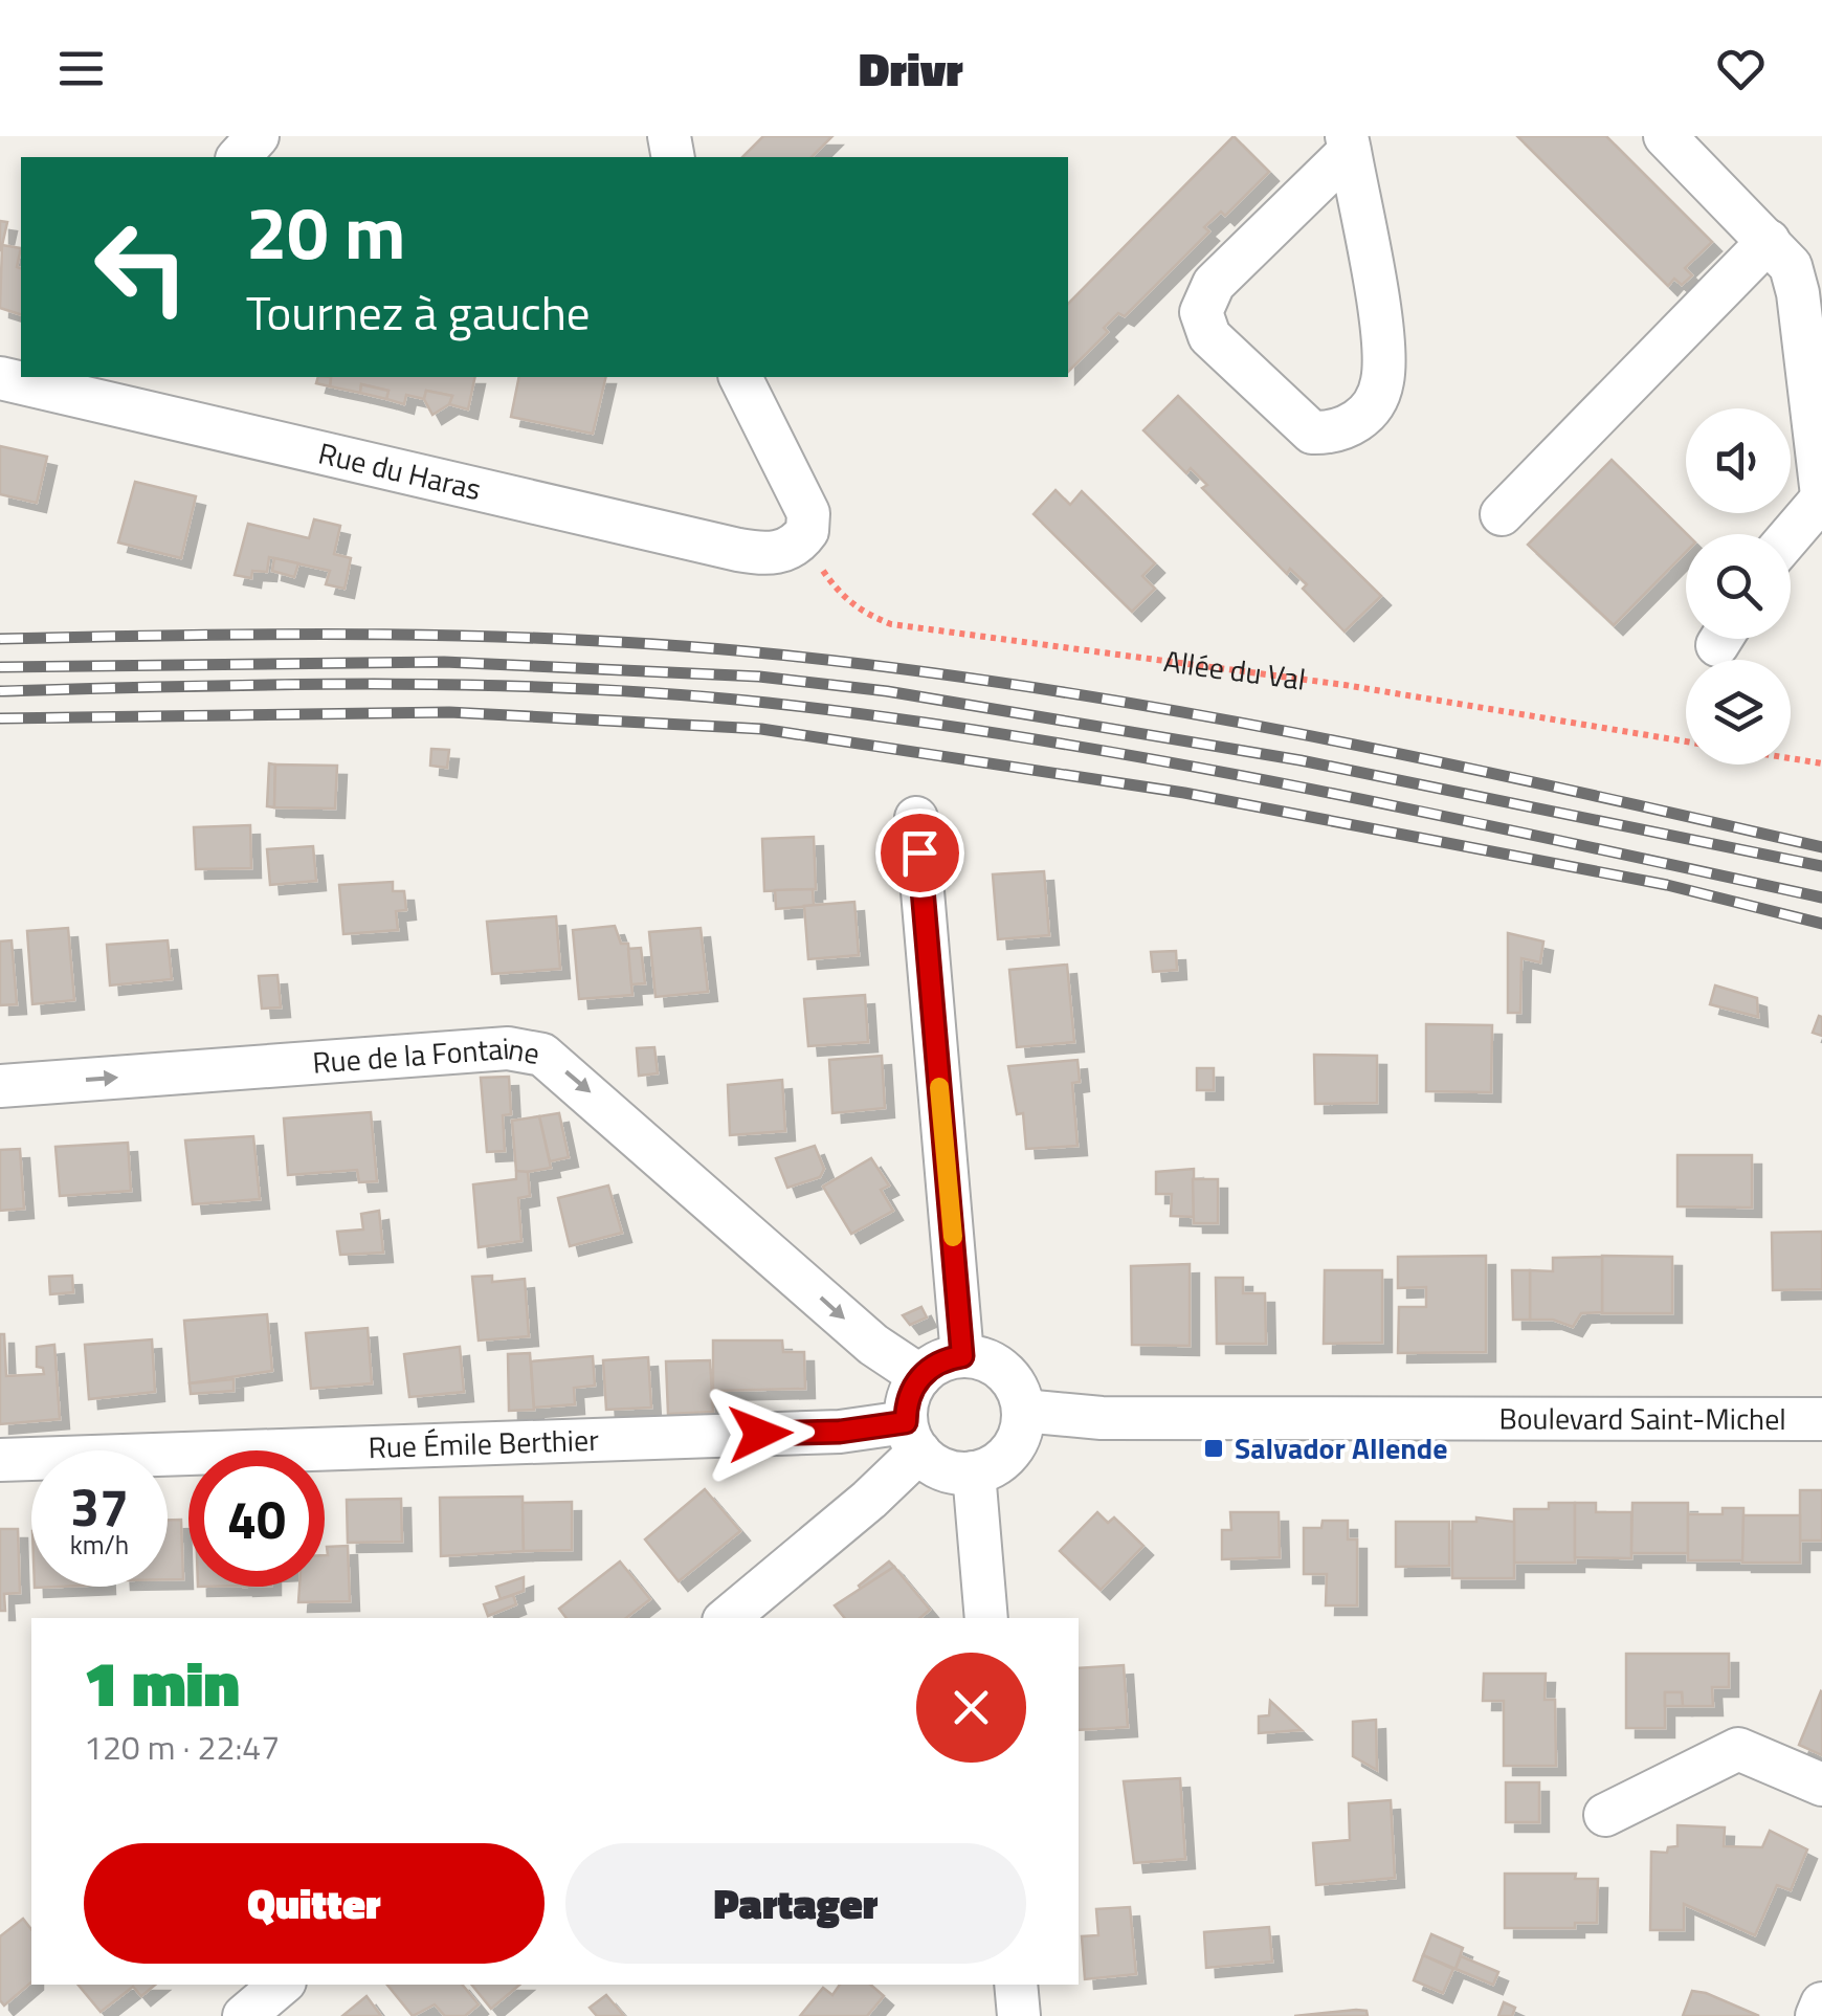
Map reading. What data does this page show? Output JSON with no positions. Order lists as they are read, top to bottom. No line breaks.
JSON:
{"streets":{"street":["Rue du Haras","Rue de la Fontaine","Boulevard Saint-Michel","Rue Émile Berthier"],"path":["Allée du Val"]},"crossings":[["Rue du Haras","Allée du Val"],["Rue de la Fontaine","Boulevard Saint-Michel"],["Rue de la Fontaine","Rue Émile Berthier"],["Boulevard Saint-Michel","Rue Émile Berthier"]],"one_way":["Rue de la Fontaine"],"places":{"transit":["Salvador Allende"]},"page":{"header":"Drivr","turn":["20 m","Tournez à gauche"],"speed":"37 km/h","limit":"40","heading":["1 min","120 m · 22:47"],"buttons":["Quitter","Partager"]}}
